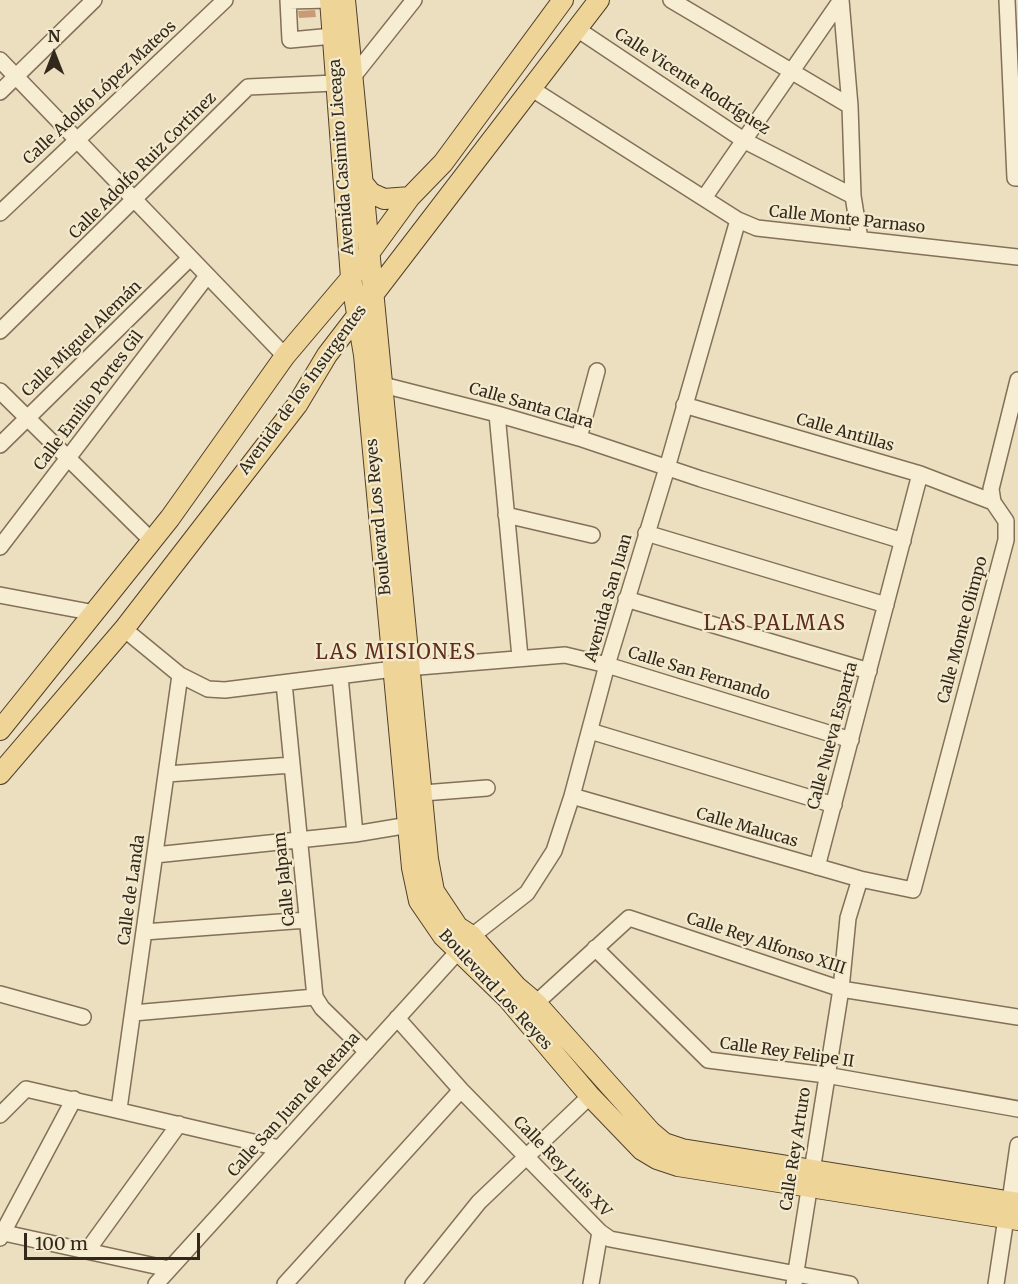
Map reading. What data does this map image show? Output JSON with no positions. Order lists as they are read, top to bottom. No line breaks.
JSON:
{"streets":{"main road":["Avenida Casimiro Liceaga","Avenida de los Insurgentes","Boulevard Los Reyes"],"street":["Calle Vicente Rodríguez","Calle Adolfo López Mateos","Calle Adolfo Ruiz Cortinez","Calle Monte Parnaso","Calle Miguel Alemán","Calle Emilio Portes Gil","Calle Santa Clara","Calle Antillas","Avenida San Juan","Calle Monte Olimpo","Calle San Fernando","Calle Nueva Esparta","Calle Malucas","Calle Jalpam","Calle de Landa","Calle Rey Alfonso XIII","Calle Rey Felipe II","Calle San Juan de Retana","Calle Rey Arturo","Calle Rey Luis XV"]},"crossings":[["Calle Vicente Rodríguez","Avenida de los Insurgentes"],["Avenida Casimiro Liceaga","Calle Adolfo Ruiz Cortinez"],["Avenida Casimiro Liceaga","Avenida de los Insurgentes"],["Avenida Casimiro Liceaga","Boulevard Los Reyes"],["Calle Monte Parnaso","Avenida de los Insurgentes"],["Calle Monte Parnaso","Avenida San Juan"],["Avenida de los Insurgentes","Boulevard Los Reyes"],["Avenida de los Insurgentes","Calle San Fernando"],["Calle Santa Clara","Boulevard Los Reyes"],["Calle Santa Clara","Avenida San Juan"],["Calle Santa Clara","Calle Nueva Esparta"],["Calle Antillas","Avenida San Juan"],["Calle Antillas","Calle Monte Olimpo"],["Calle Antillas","Calle Nueva Esparta"],["Boulevard Los Reyes","Avenida San Juan"],["Boulevard Los Reyes","Calle San Fernando"],["Boulevard Los Reyes","Calle Rey Alfonso XIII"],["Boulevard Los Reyes","Calle San Juan de Retana"],["Boulevard Los Reyes","Calle Rey Arturo"],["Avenida San Juan","Calle San Fernando"],["Avenida San Juan","Calle Malucas"],["Avenida San Juan","Calle San Juan de Retana"],["Calle Monte Olimpo","Calle Malucas"],["Calle San Fernando","Calle Nueva Esparta"],["Calle San Fernando","Calle Jalpam"],["Calle San Fernando","Calle de Landa"],["Calle Nueva Esparta","Calle Malucas"],["Calle Malucas","Calle Rey Arturo"],["Calle Rey Alfonso XIII","Calle Rey Felipe II"],["Calle Rey Alfonso XIII","Calle Rey Arturo"],["Calle Rey Felipe II","Calle Rey Arturo"],["Calle San Juan de Retana","Calle Rey Luis XV"],["Calle Rey Arturo","Calle Rey Luis XV"]],"districts":["LAS PALMAS","LAS MISIONES"],"scale_bar":"100 m","north":"top"}
